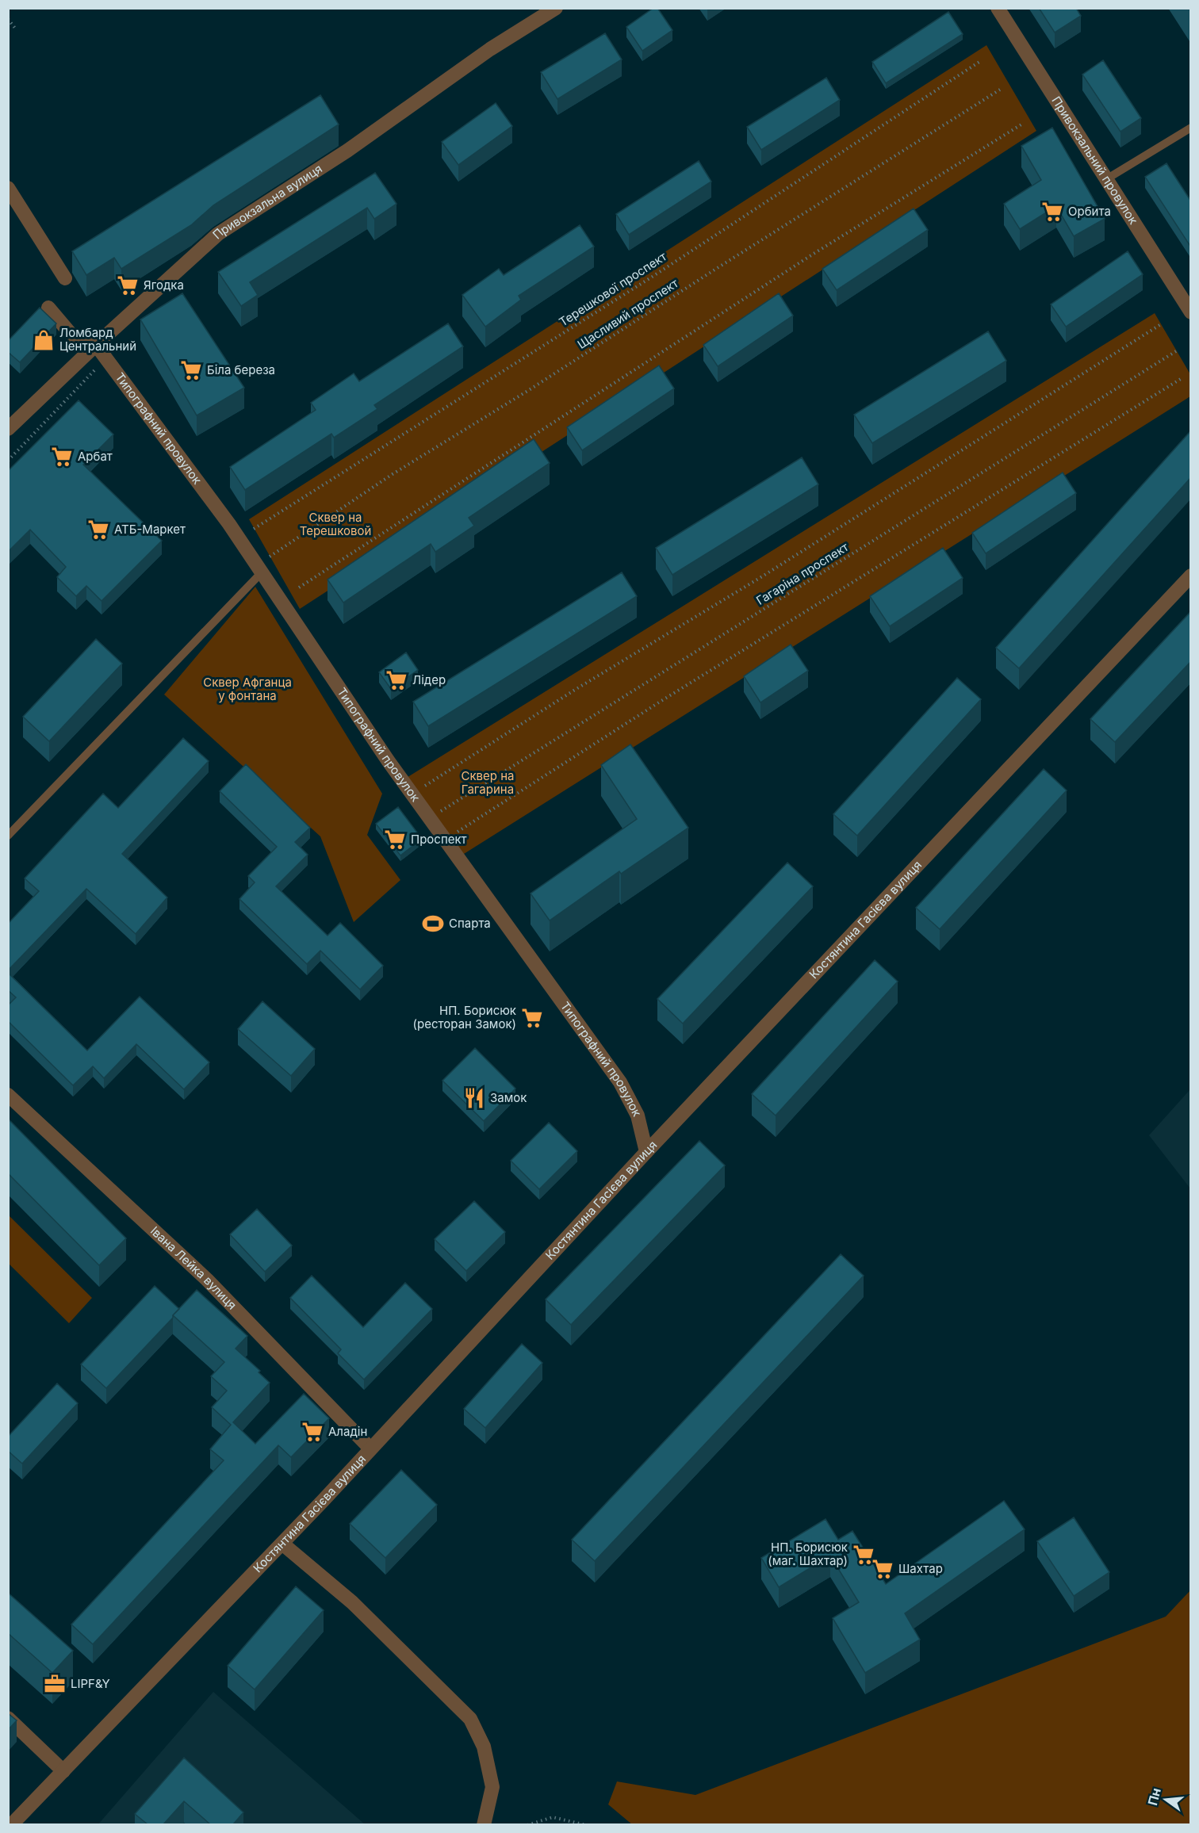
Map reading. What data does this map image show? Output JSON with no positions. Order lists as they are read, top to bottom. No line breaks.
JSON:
{"streets":{"street":["Привокзальний провулок","Привокзальна вулиця","Типографний провулок","Костянтина Гасієва вулиця","Івана Лейка вулиця"],"path":["Терешкової проспект","Щасливий проспект","Гагаріна проспект"]},"crossings":[["Привокзальна вулиця","Типографний провулок"],["Типографний провулок","Костянтина Гасієва вулиця"],["Костянтина Гасієва вулиця","Івана Лейка вулиця"]],"parks":["Сквер на Терешковой","Сквер Афганца у фонтана","Сквер на Гагарина"],"places":{"supermarket":["Орбита","Ягодка","Біла береза","Арбат","АТБ-Маркет","Лідер","Проспект","НП. Борисюк (ресторан Замок)","Аладін","НП. Борисюк (маг. Шахтар)","Шахтар"],"shop":["Ломбард Центральний"],"sports":["Спарта"],"restaurant":["Замок"],"office":["LIPF&Y"]},"north":"left"}
